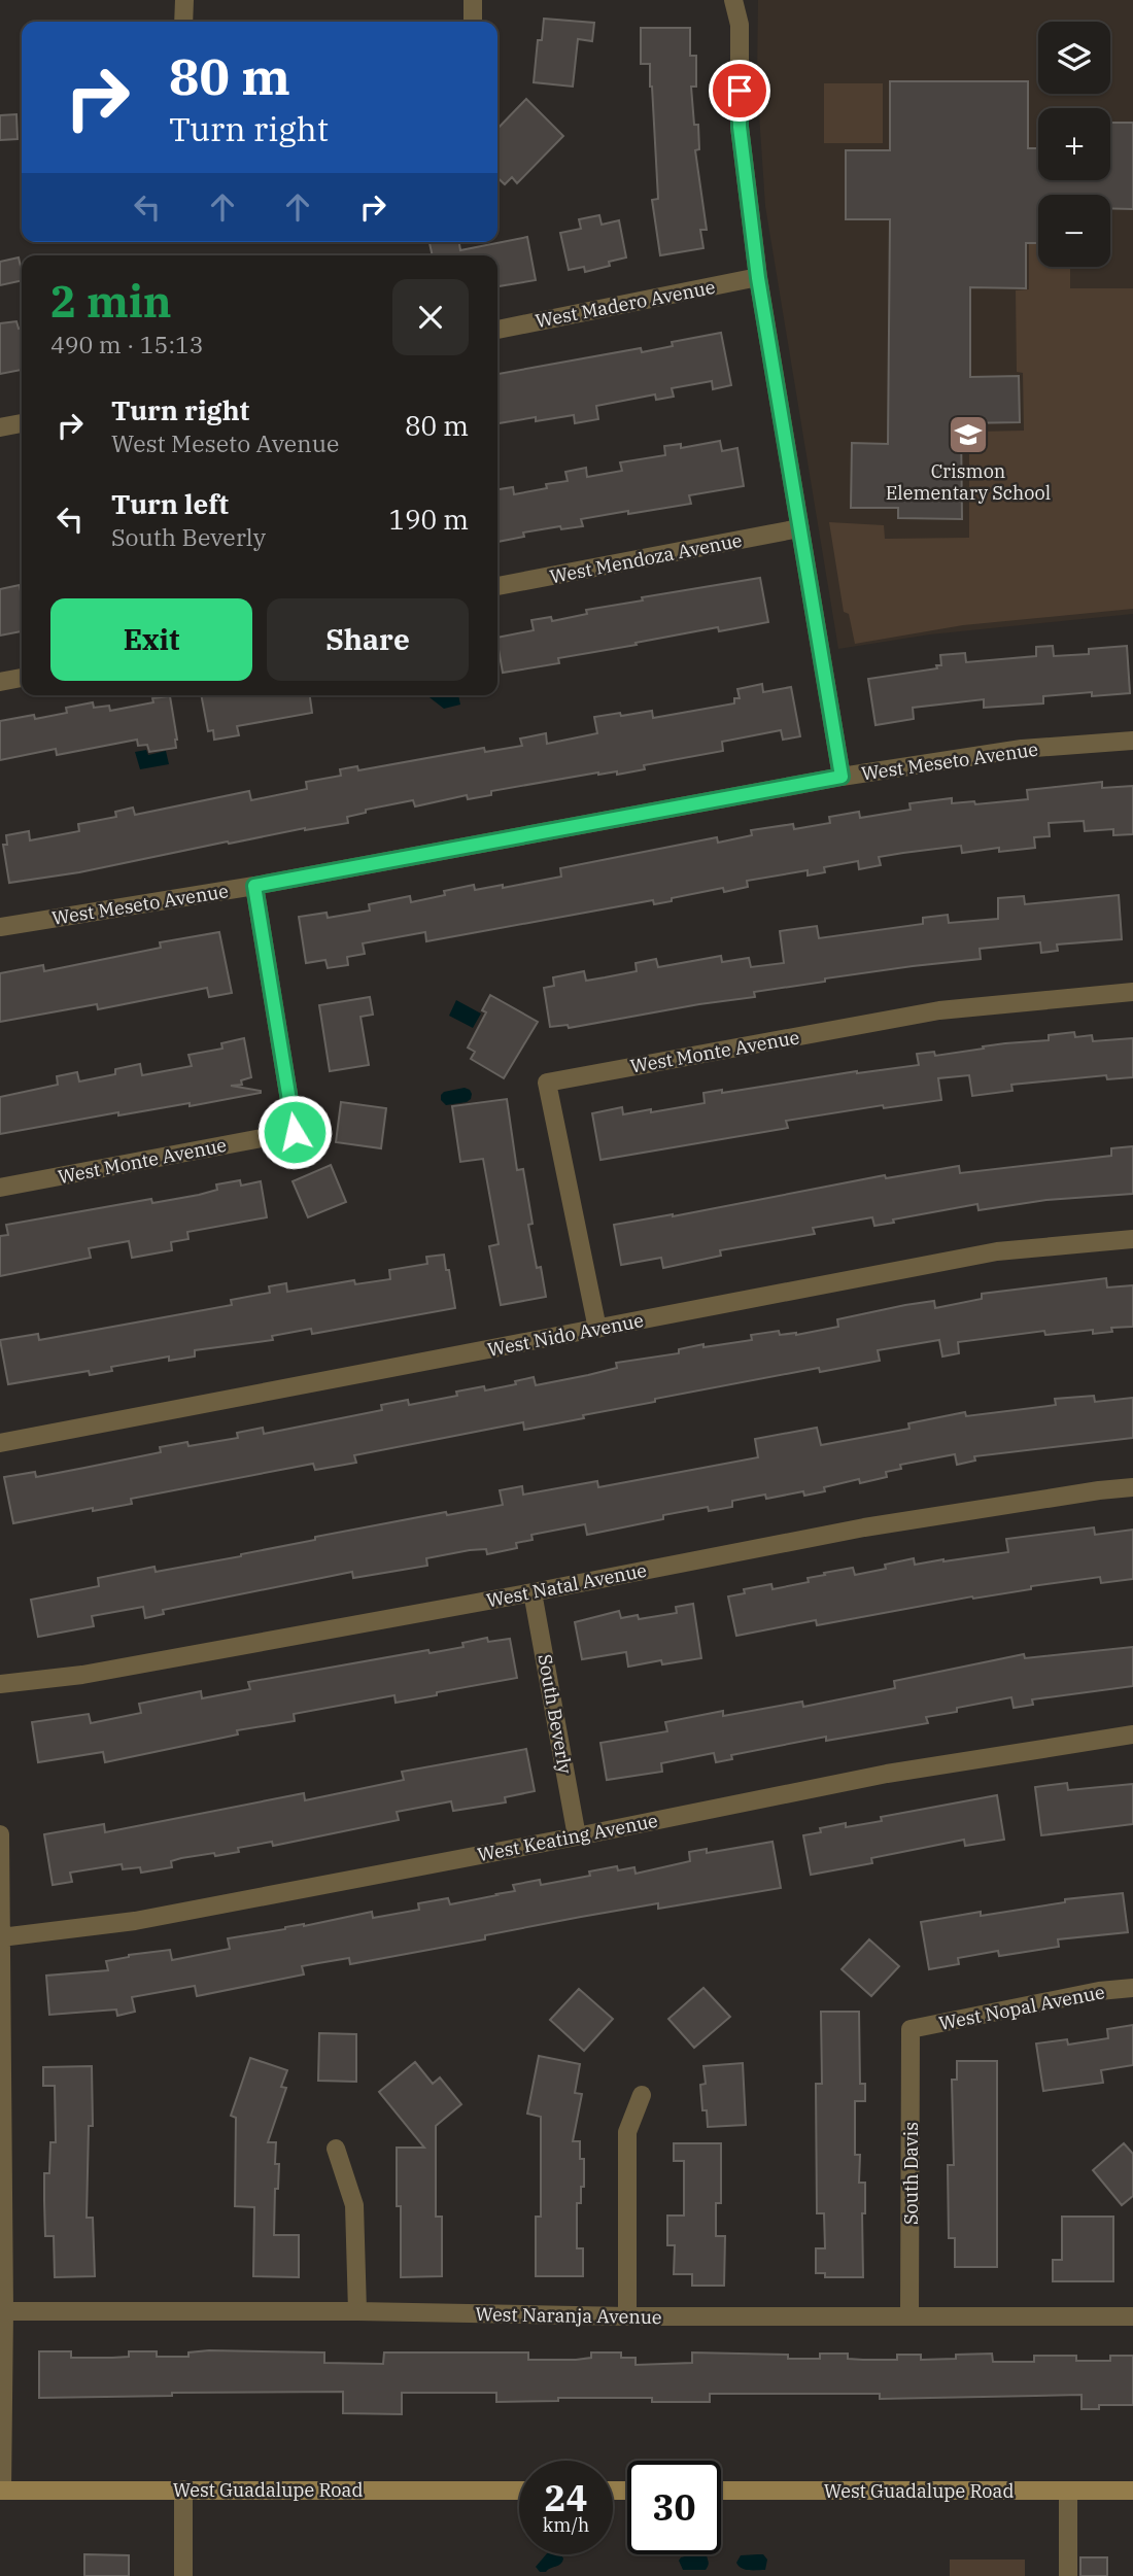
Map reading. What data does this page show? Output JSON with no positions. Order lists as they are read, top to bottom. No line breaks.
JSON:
{"streets":{"main road":["West Guadalupe Road"],"street":["West Madero Avenue","West Mendoza Avenue","West Meseto Avenue","West Monte Avenue","West Nido Avenue","West Natal Avenue","South Beverly","West Keating Avenue","West Nopal Avenue","South Davis","West Naranja Avenue"]},"crossings":[["West Meseto Avenue","West Monte Avenue"],["West Monte Avenue","West Nido Avenue"],["West Natal Avenue","South Beverly"],["South Beverly","West Keating Avenue"],["West Nopal Avenue","South Davis"],["South Davis","West Naranja Avenue"]],"places":{"school or university":["Crismon Elementary School"]},"page":{"map_buttons":["+","−"],"turn":["80 m","Turn right"],"heading":["2 min","490 m · 15:13"],"list":[{"name":"Turn right","note":"West Meseto Avenue","value":"80 m"},{"name":"Turn left","note":"South Beverly","value":"190 m"}],"buttons":["Exit","Share"],"speed":"24 km/h","limit":"30"}}
